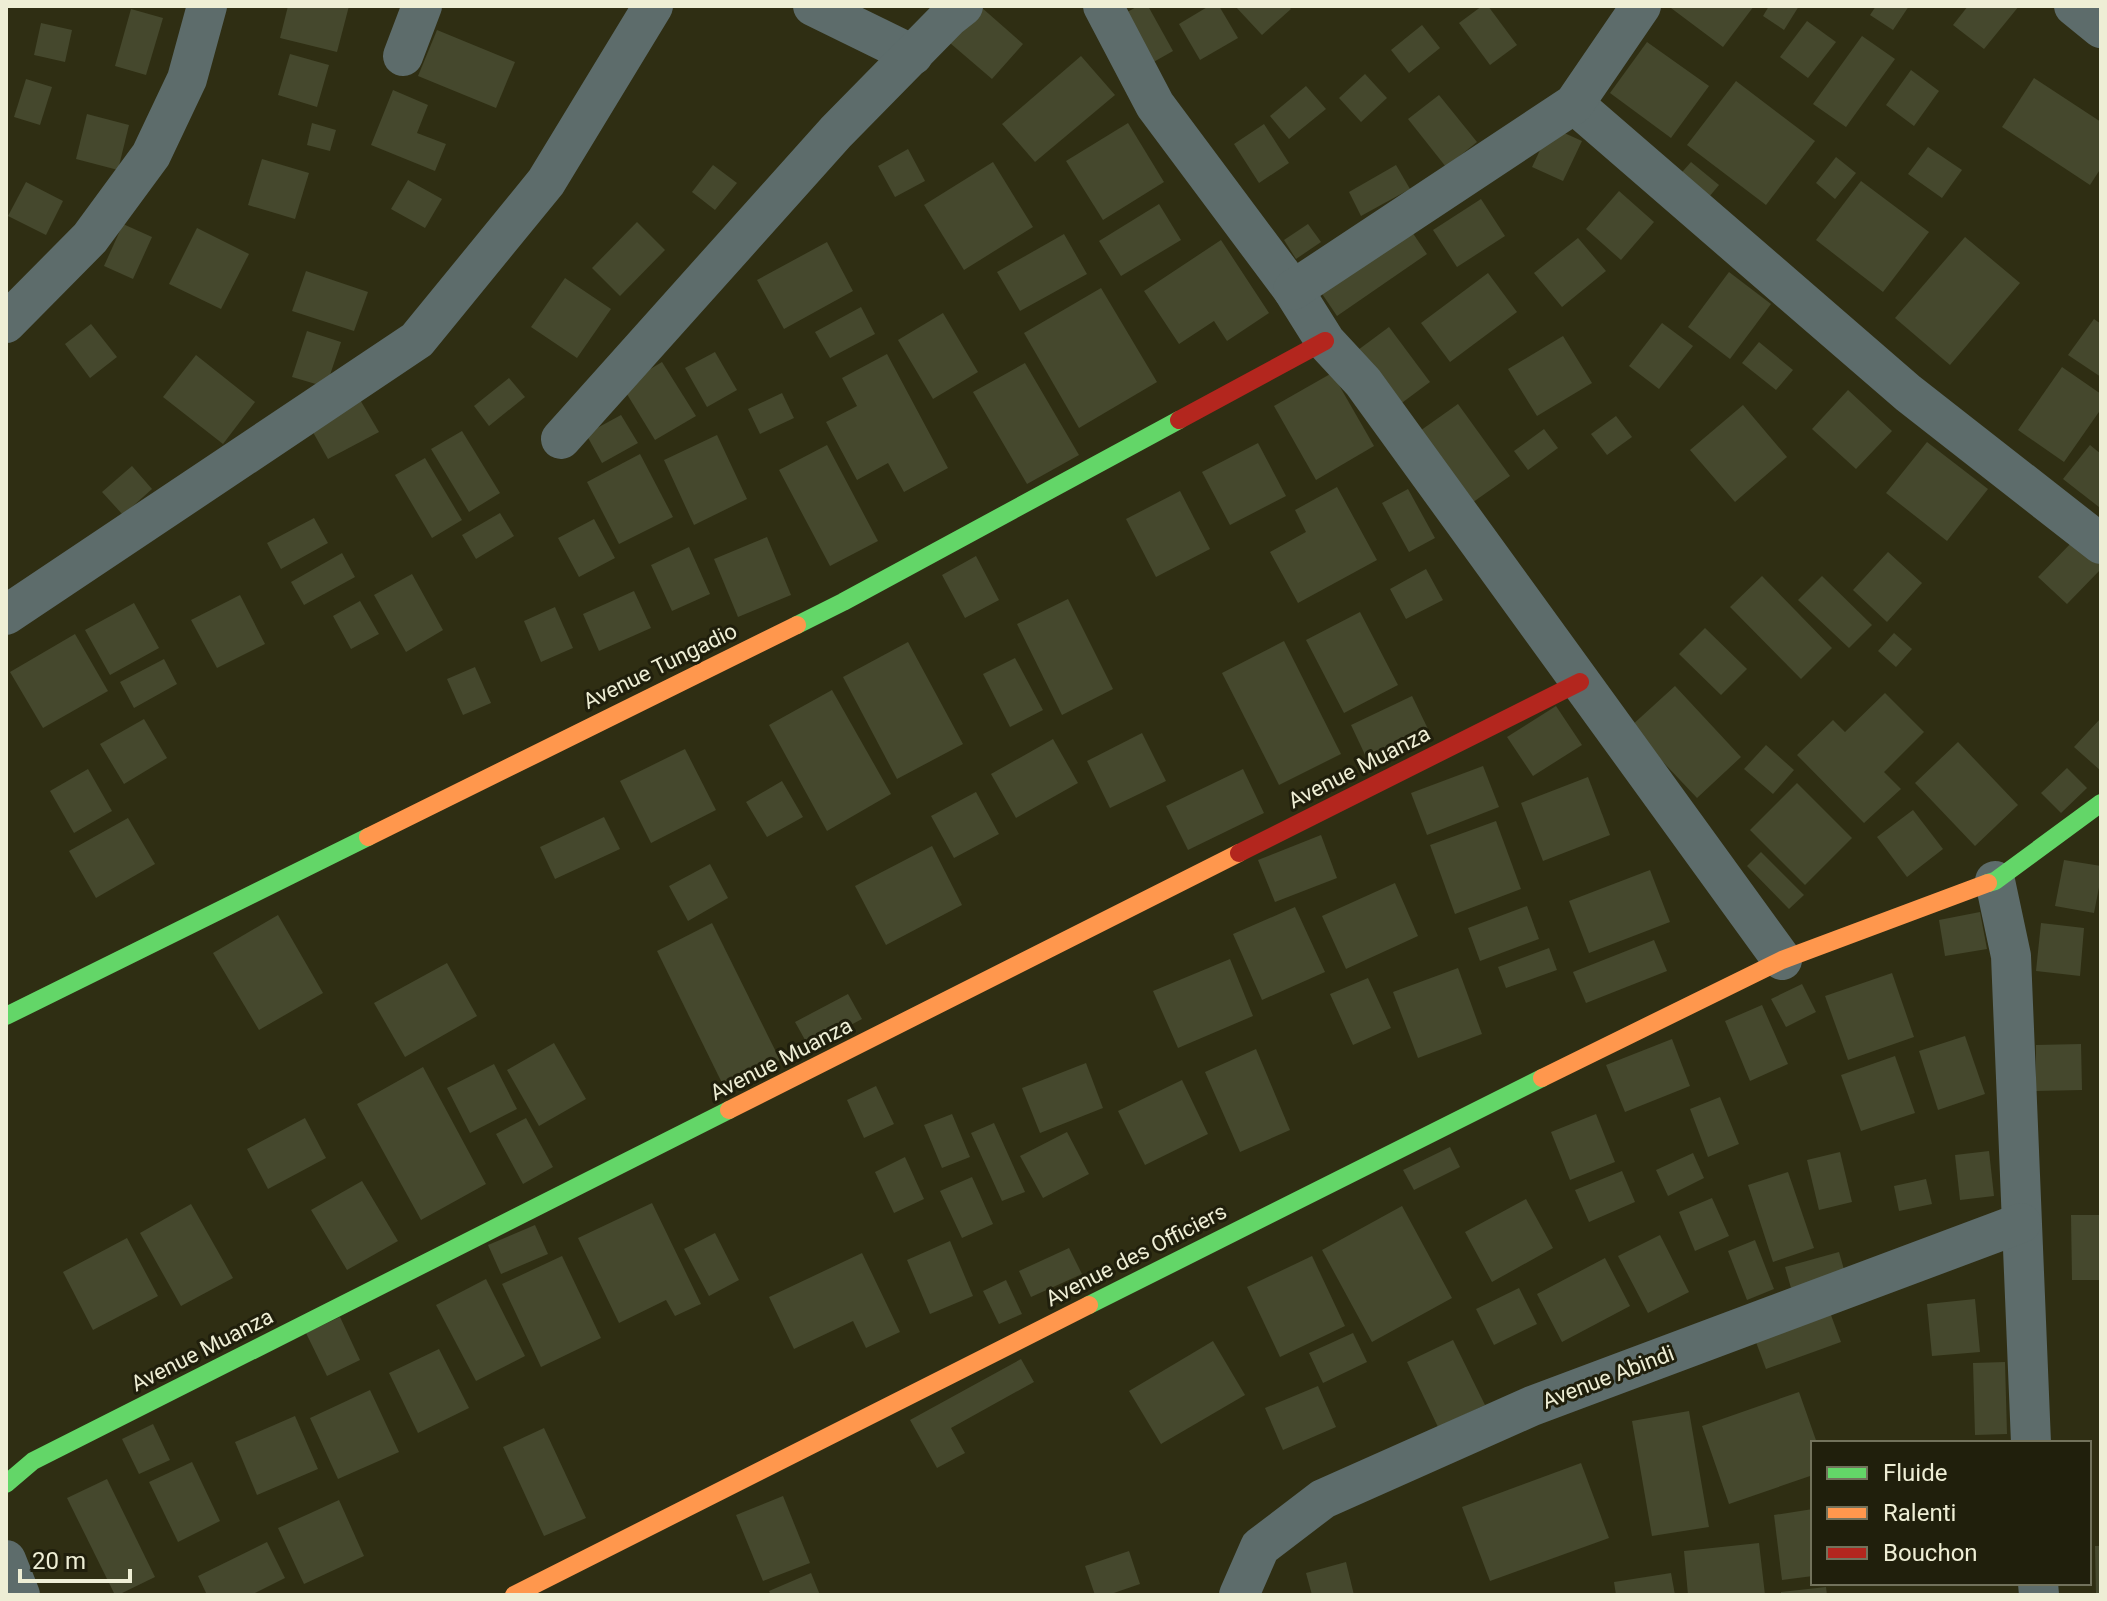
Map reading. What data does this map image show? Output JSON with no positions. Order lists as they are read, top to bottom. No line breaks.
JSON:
{"streets":{"street":["Avenue Tungadio","Avenue Muanza","Avenue des Officiers","Avenue Abindi"]},"legend":["Fluide","Ralenti","Bouchon"],"scale_bar":"20 m"}
